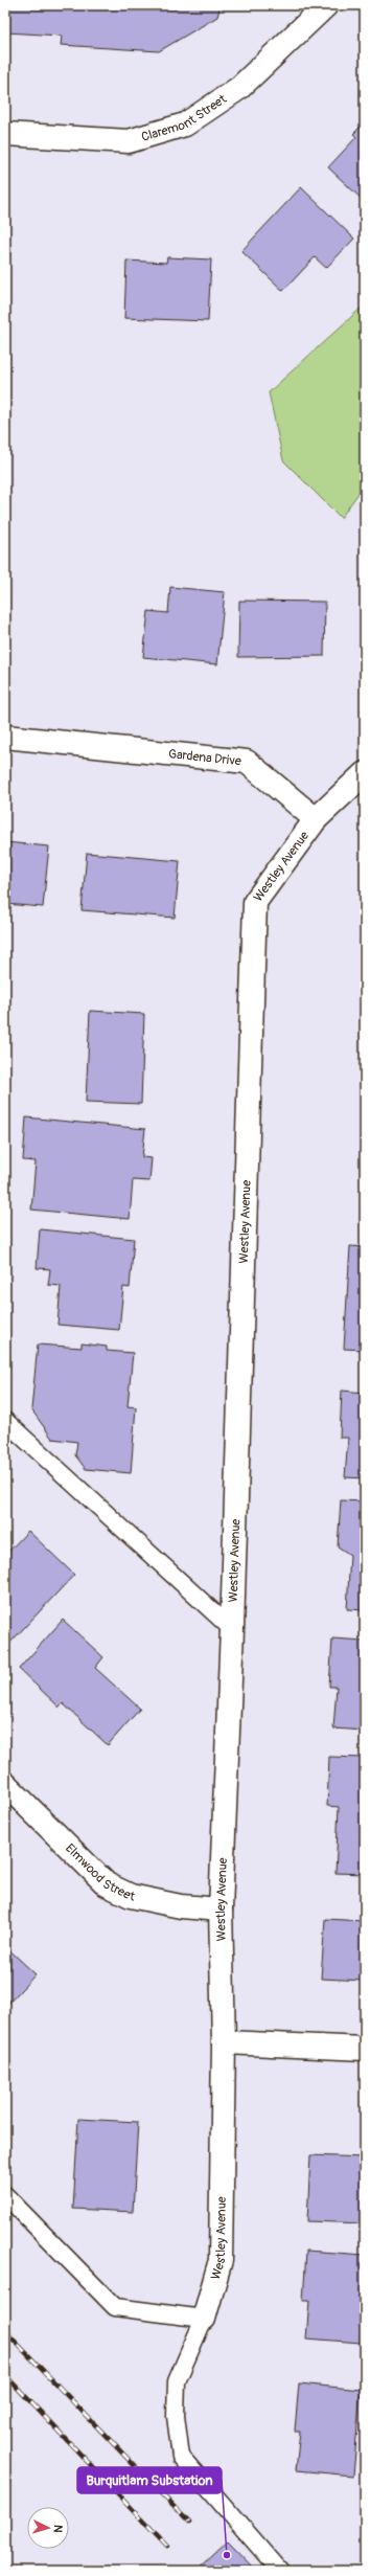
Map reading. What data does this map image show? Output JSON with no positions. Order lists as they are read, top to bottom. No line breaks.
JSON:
{"streets":{"street":["Claremont Street","Gardena Drive","Westley Avenue","Elmwood Street"]},"crossings":[["Gardena Drive","Westley Avenue"],["Westley Avenue","Elmwood Street"]],"places":["Burquitlam Substation"],"north":"right"}
